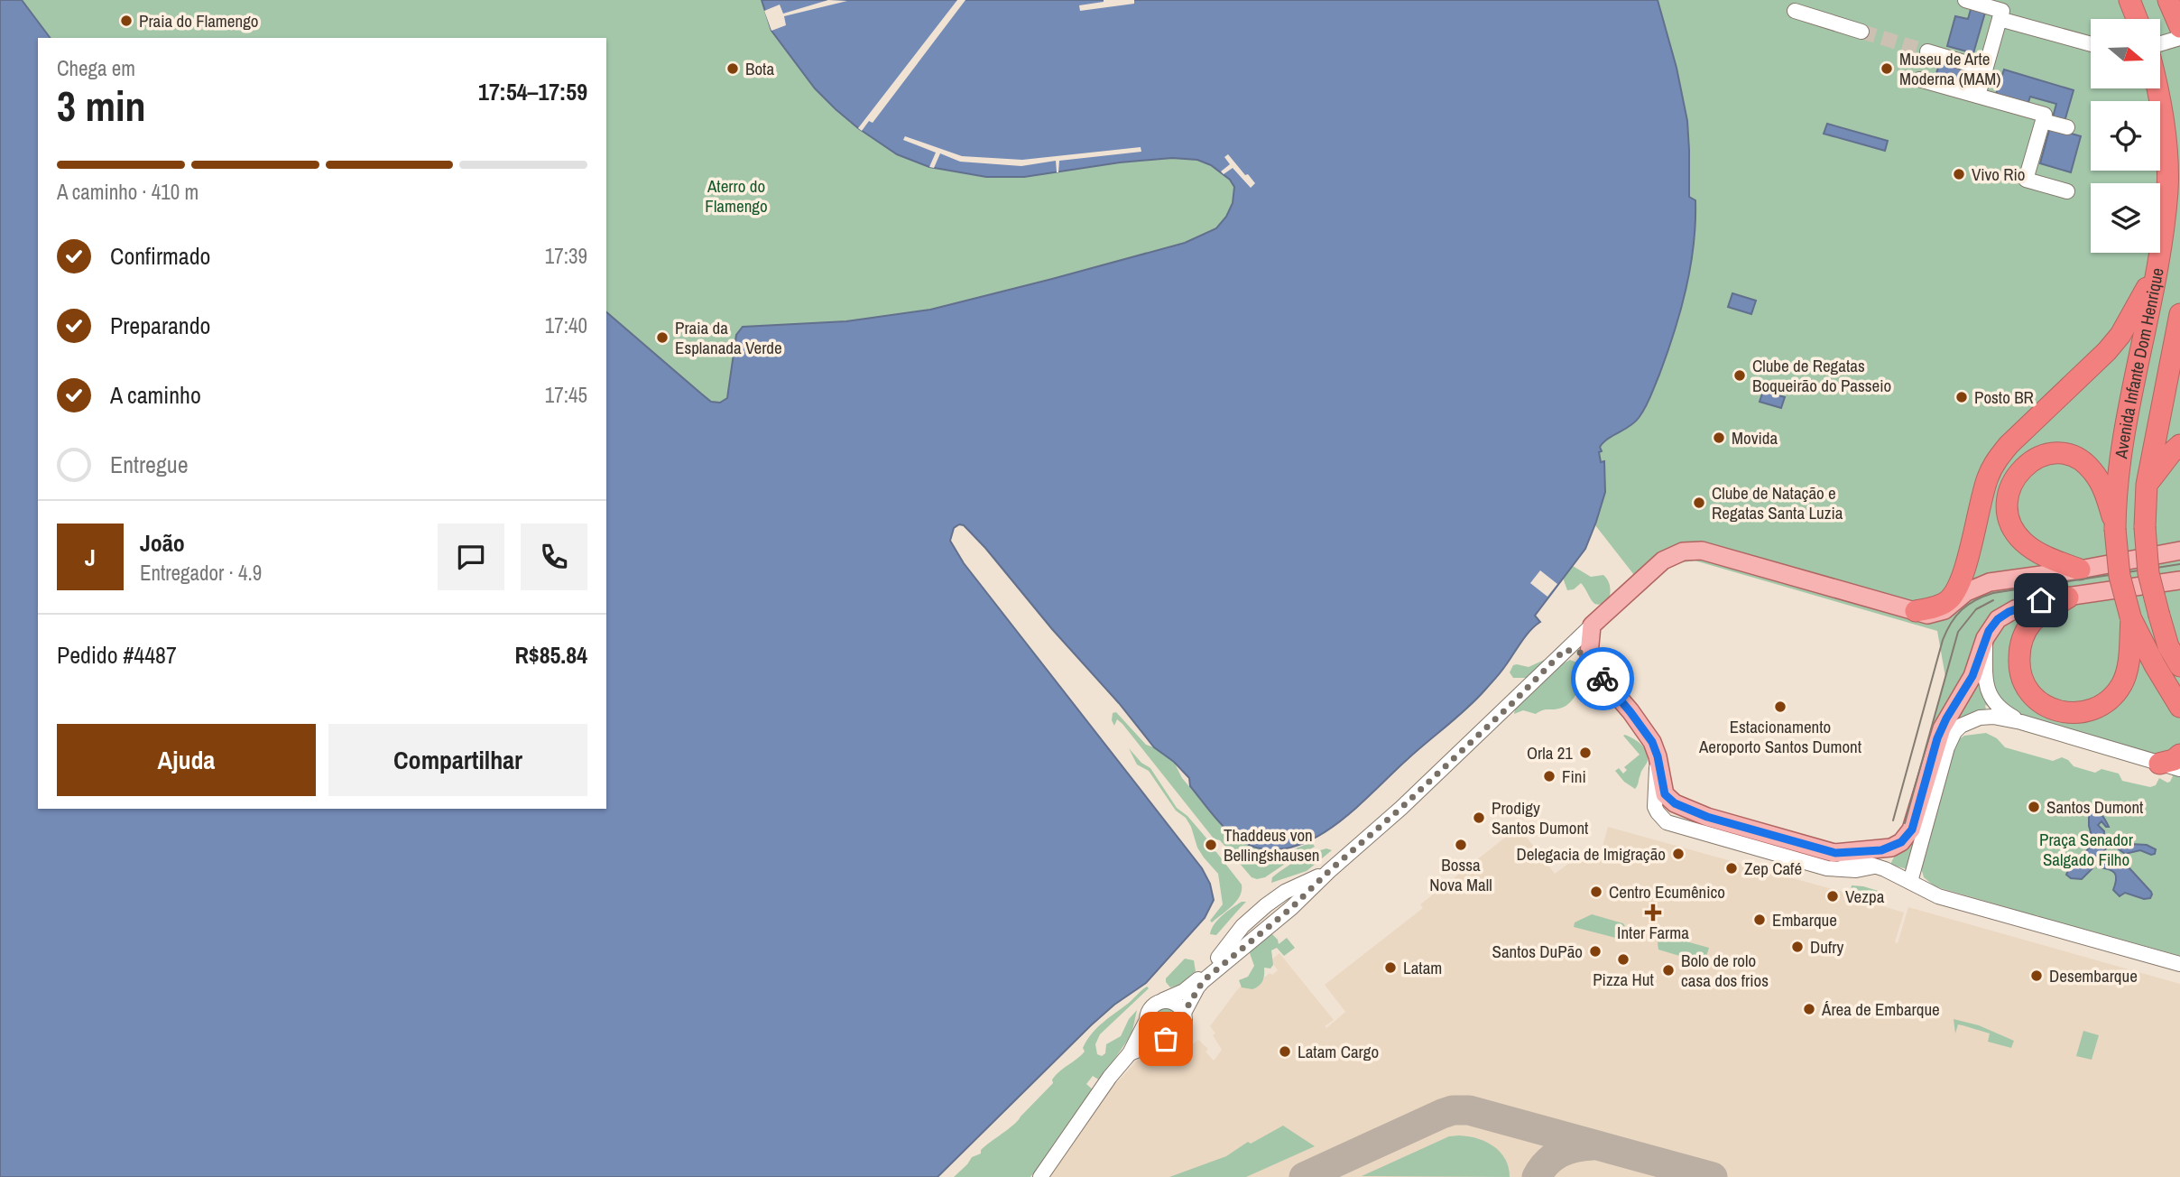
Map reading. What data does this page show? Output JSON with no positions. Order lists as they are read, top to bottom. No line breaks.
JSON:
{"streets":{"highway":["Avenida Infante Dom Henrique"]},"parks":["Aterro do Flamengo","Praça Senador Salgado Filho"],"places":{"other":["Praia do Flamengo","Bota","Museu de Arte Moderna (MAM)","Vivo Rio","Praia da Esplanada Verde","Clube de Regatas Boqueirão do Passeio","Posto BR","Movida","Clube de Natação e Regatas Santa Luzia","Estacionamento Aeroporto Santos Dumont","Orla 21","Fini","Santos Dumont","Prodigy Santos Dumont","Thaddeus von Bellingshausen","Bossa Nova Mall","Delegacia de Imigração","Zep Café","Centro Ecumênico","Vezpa","Embarque","Dufry","Santos DuPão","Pizza Hut","Latam","Bolo de rolo casa dos frios","Desembarque","Área de Embarque","Latam Cargo"],"health":["Inter Farma"]},"north":"right","page":{"heading":["3 min","Chega em","17:54–17:59"],"panel":["João","Entregador · 4.9","Pedido #4487","R$85.84"],"bar":"A caminho · 410 m","list":[["Confirmado","17:39"],["Preparando","17:40"],["A caminho","17:45"],"Entregue"],"round":"J","buttons":["Ajuda","Compartilhar"]}}
